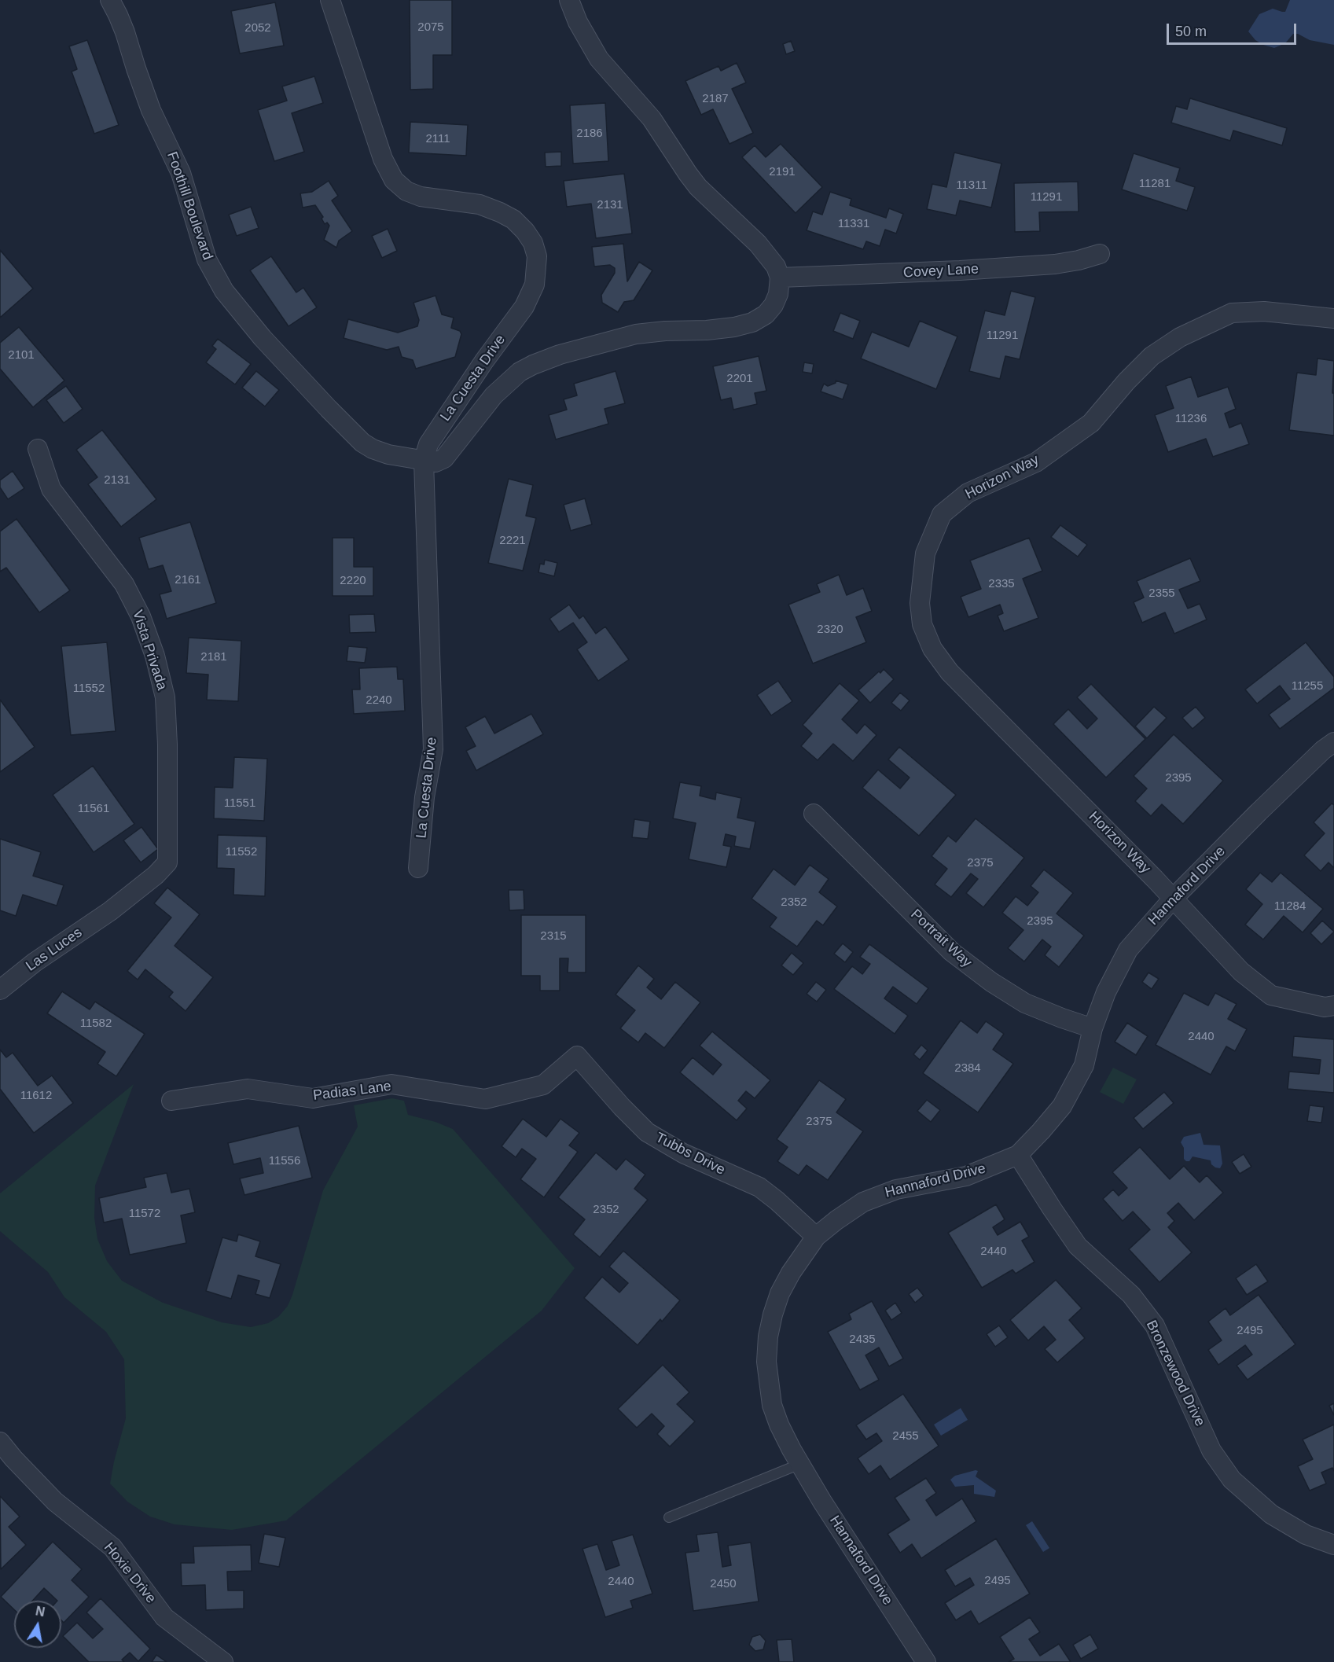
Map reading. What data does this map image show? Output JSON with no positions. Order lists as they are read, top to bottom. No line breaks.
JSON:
{"streets":{"street":["Foothill Boulevard","Covey Lane","La Cuesta Drive","Horizon Way","Vista Privada","Hannaford Drive","Portrait Way","Las Luces","Padias Lane","Tubbs Drive","Bronzewood Drive","Hoxie Drive"]},"crossings":[["Foothill Boulevard","La Cuesta Drive"],["Horizon Way","Hannaford Drive"],["Vista Privada","Las Luces"],["Hannaford Drive","Portrait Way"],["Hannaford Drive","Tubbs Drive"],["Hannaford Drive","Bronzewood Drive"],["Padias Lane","Tubbs Drive"]],"house_numbers":["2075","2052","2187","2186","2111","2191","11281","11311","11291","2131","11331","11291","2101","2201","11236","2131","2221","2161","2220","2335","2355","2320","2181","11255","11552","2240","2395","11551","11561","11552","2375","2352","11284","2395","2315","11582","2440","2384","11612","2375","11556","2352","11572","2440","2495","2435","2455","2495","2440","2450"],"scale_bar":"50 m","north":"top"}
